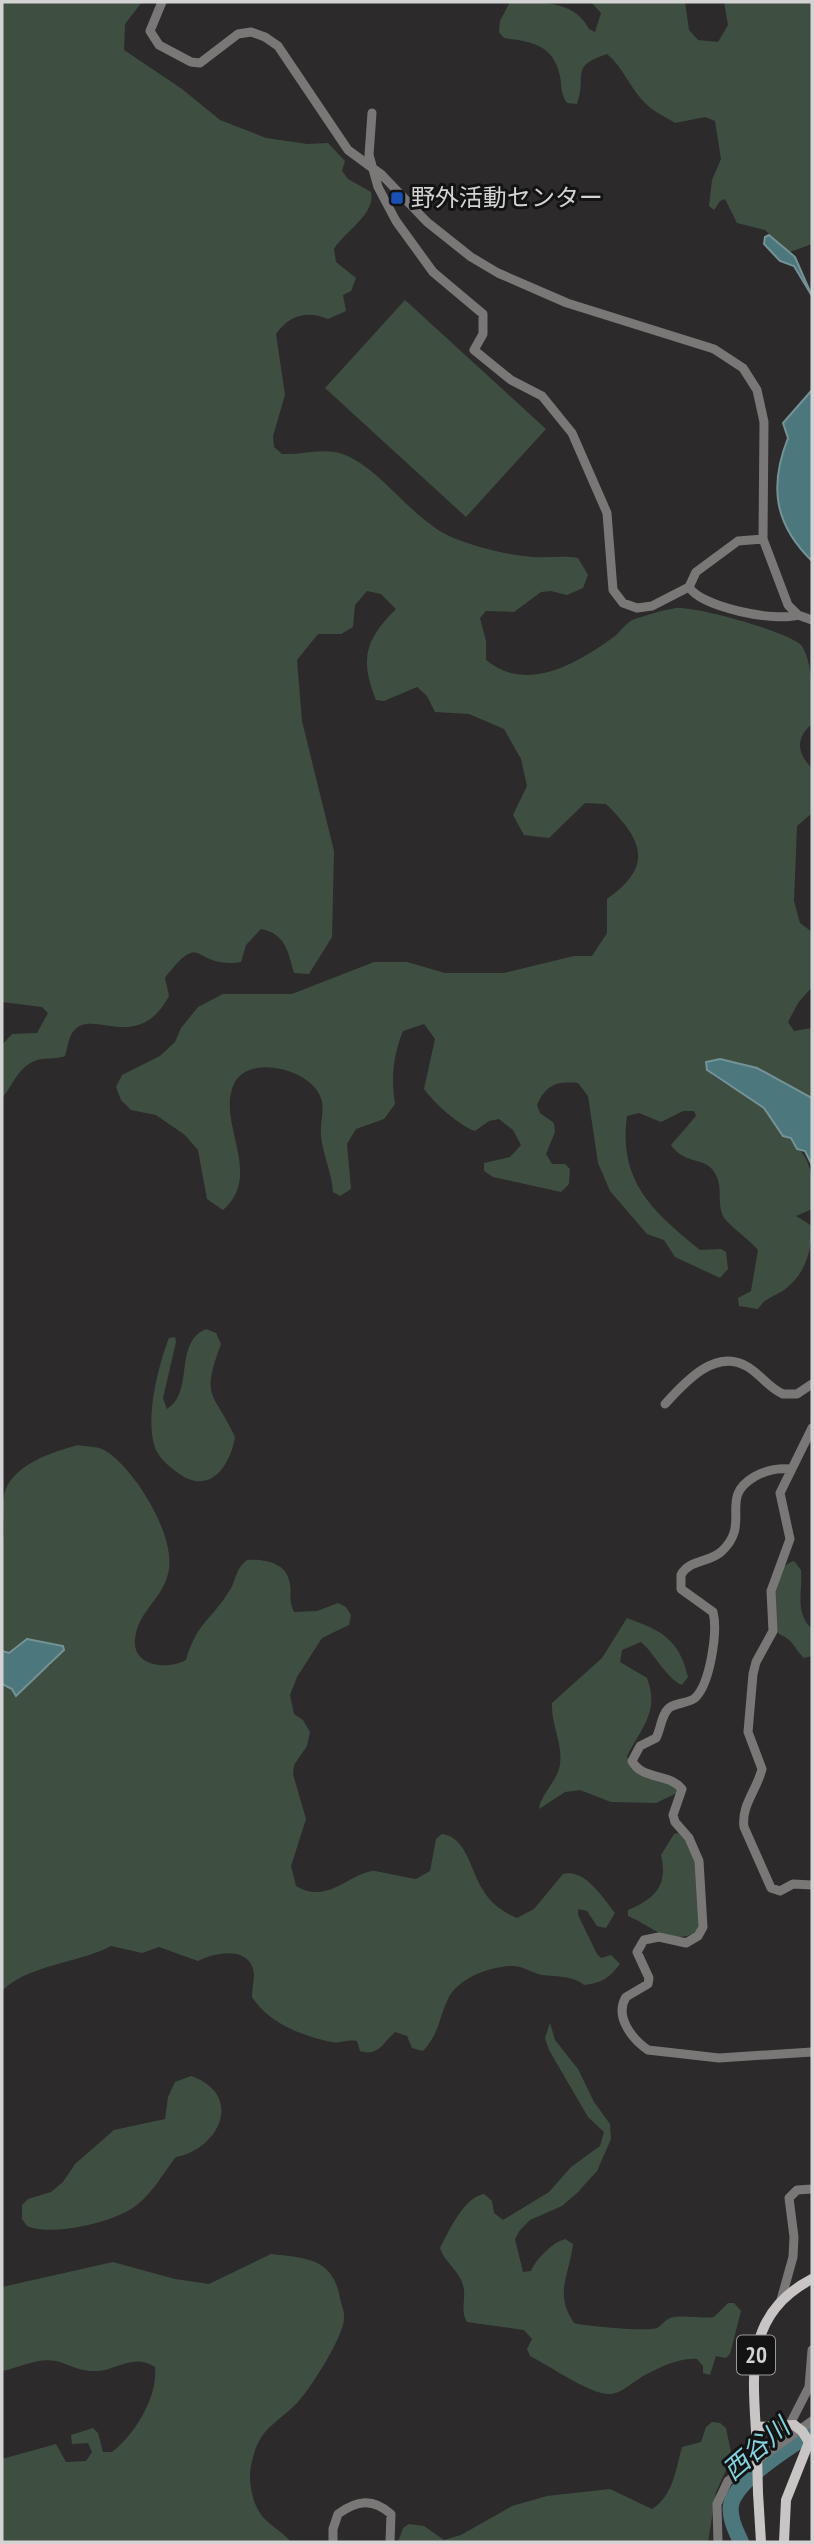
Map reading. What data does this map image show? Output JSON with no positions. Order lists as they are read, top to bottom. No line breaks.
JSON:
{"streets":{"main road":["20"]},"water":["西谷川"],"places":{"transit":["野外活動センター"]}}
